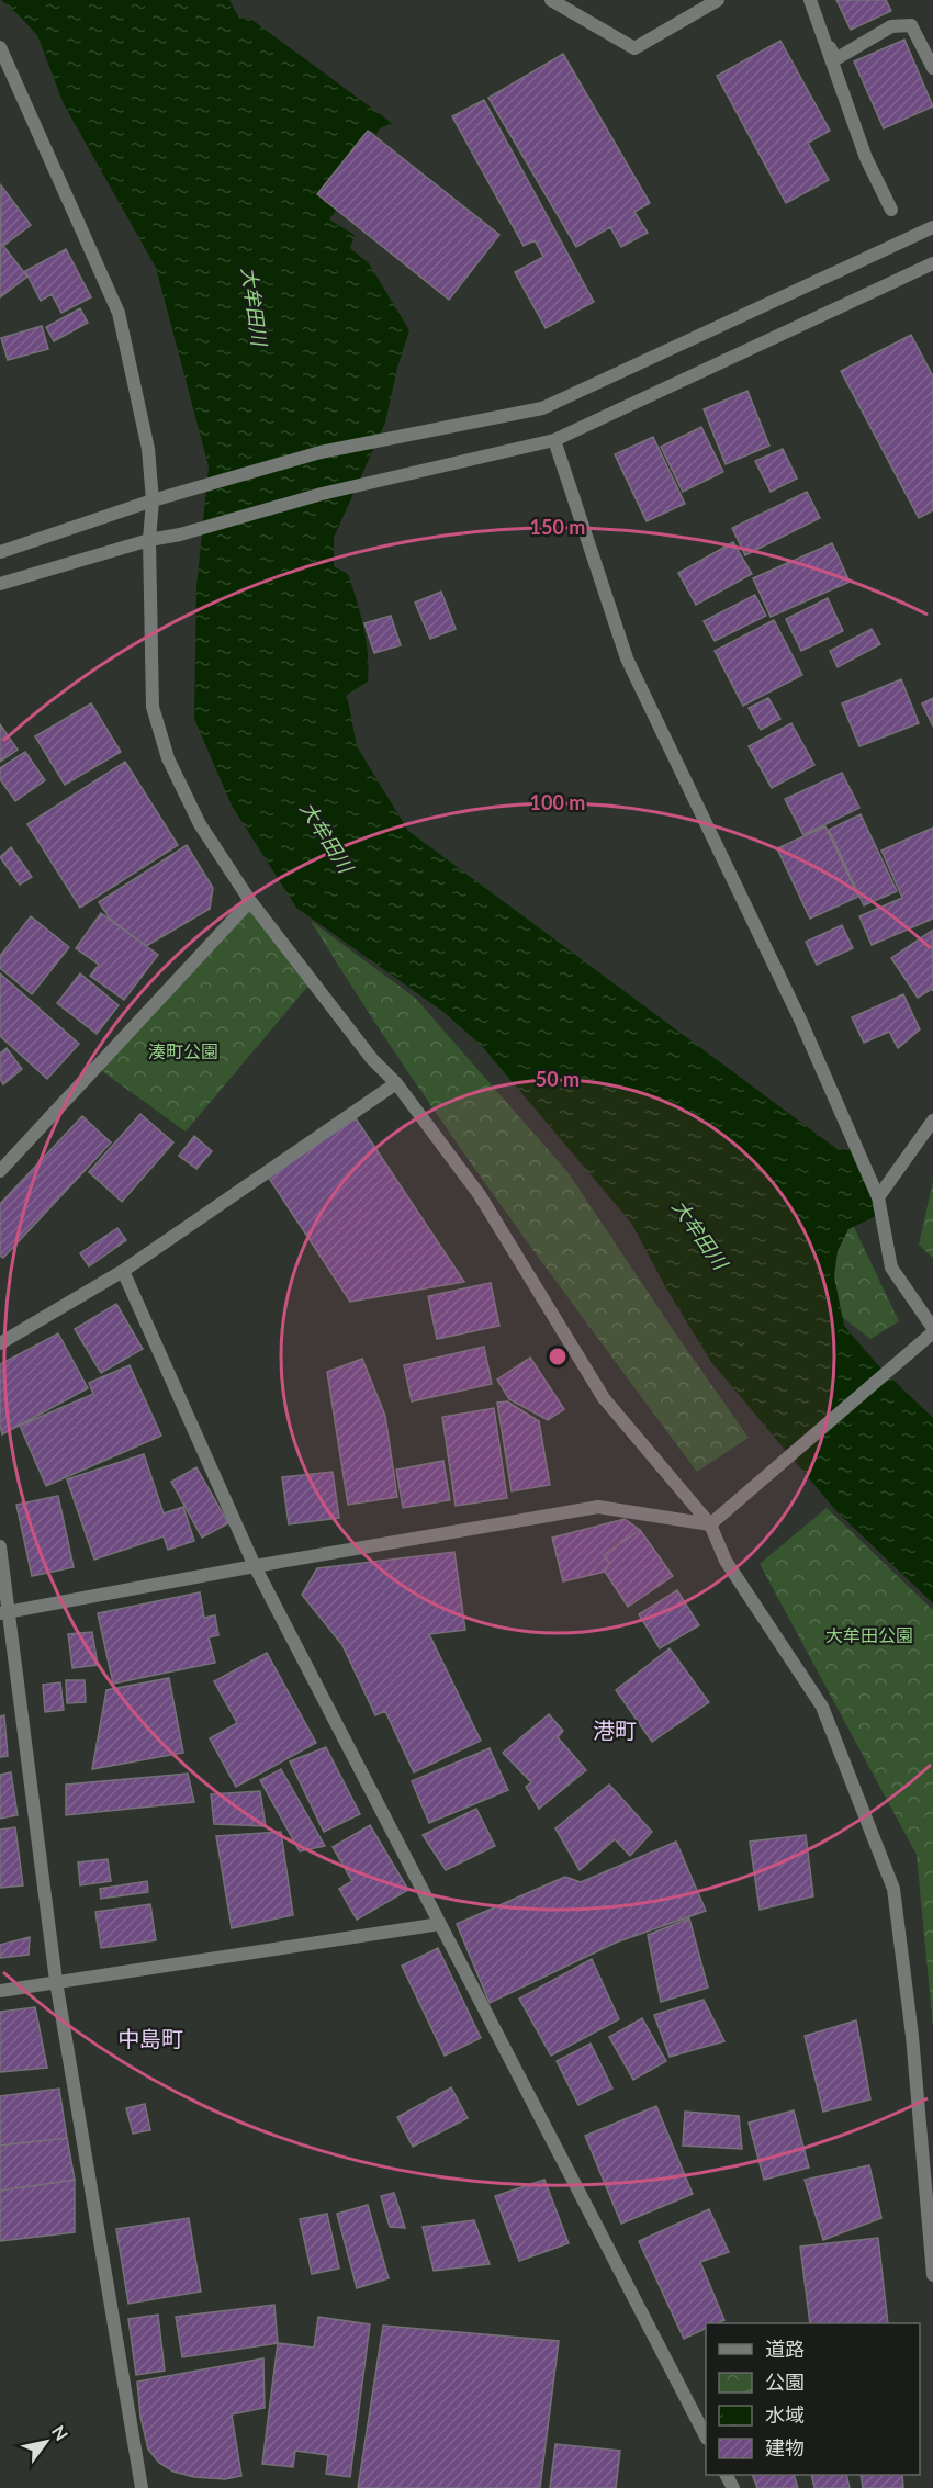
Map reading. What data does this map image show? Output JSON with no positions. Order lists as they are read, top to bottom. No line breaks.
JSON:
{"districts":["港町","中島町"],"water":["大牟田川"],"parks":["湊町公園","大牟田公園"],"legend":["道路","公園","水域","建物"],"north":"top right","rings":["150 m","100 m","50 m"]}
